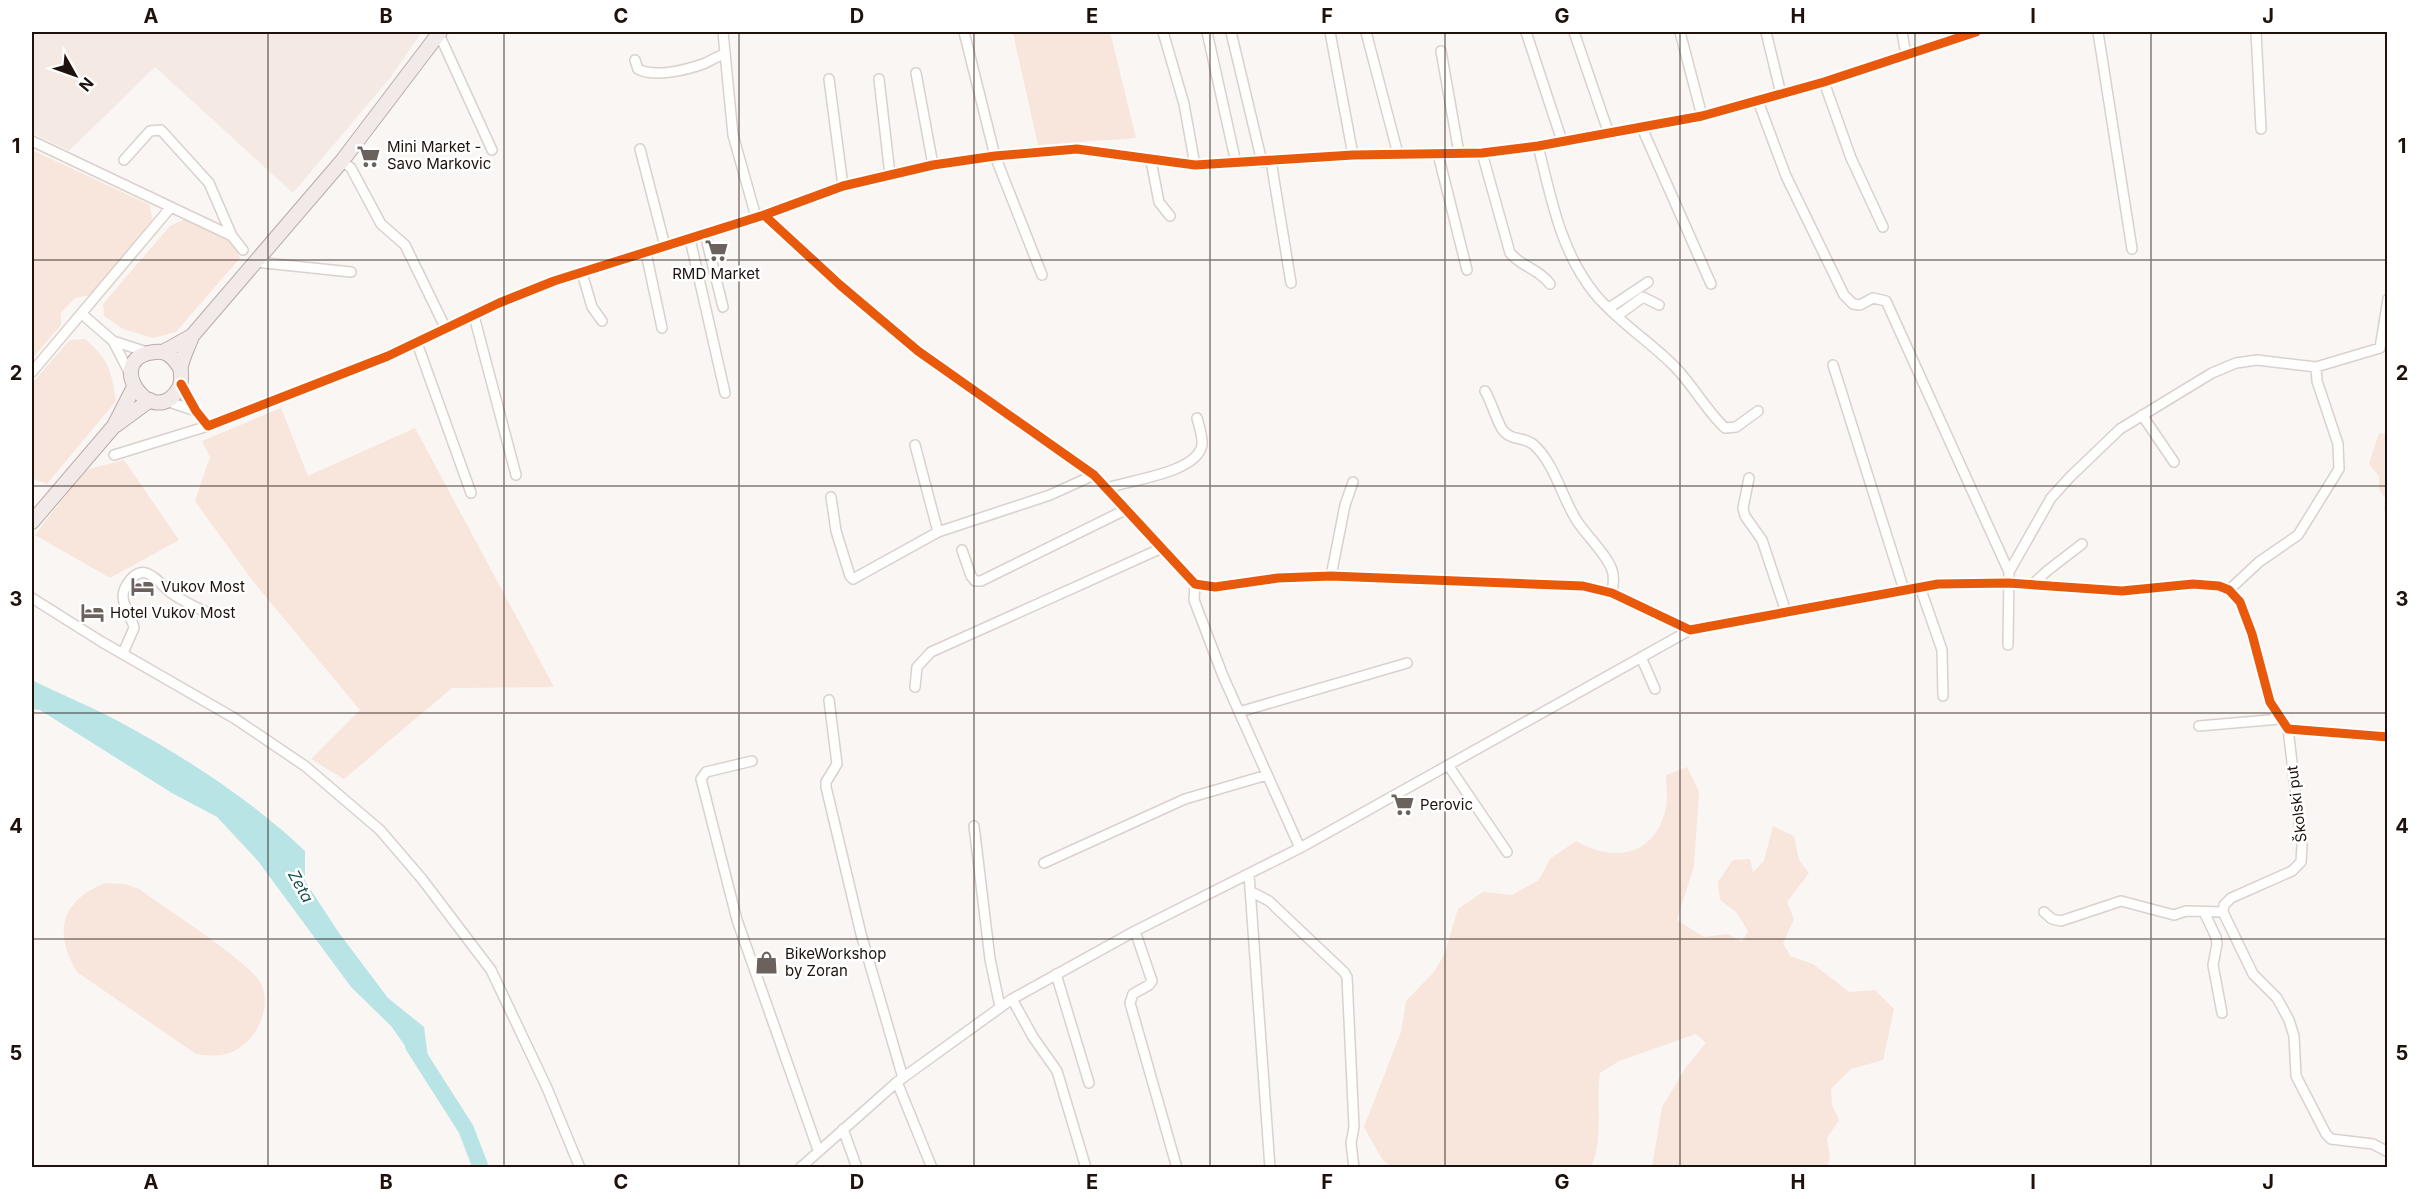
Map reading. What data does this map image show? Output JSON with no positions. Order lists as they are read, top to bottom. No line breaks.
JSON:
{"streets":{"street":["Školski put"]},"water":["Zeta"],"places":{"supermarket":["Mini Market - Savo Markovic","RMD Market","Perovic"],"hotel":["Vukov Most","Hotel Vukov Most"],"shop":["BikeWorkshop by Zoran"]},"north":"bottom right","grid":{"columns":["A","B","C","D","E","F","G","H","I","J"],"rows":["1","2","3","4","5"]}}
